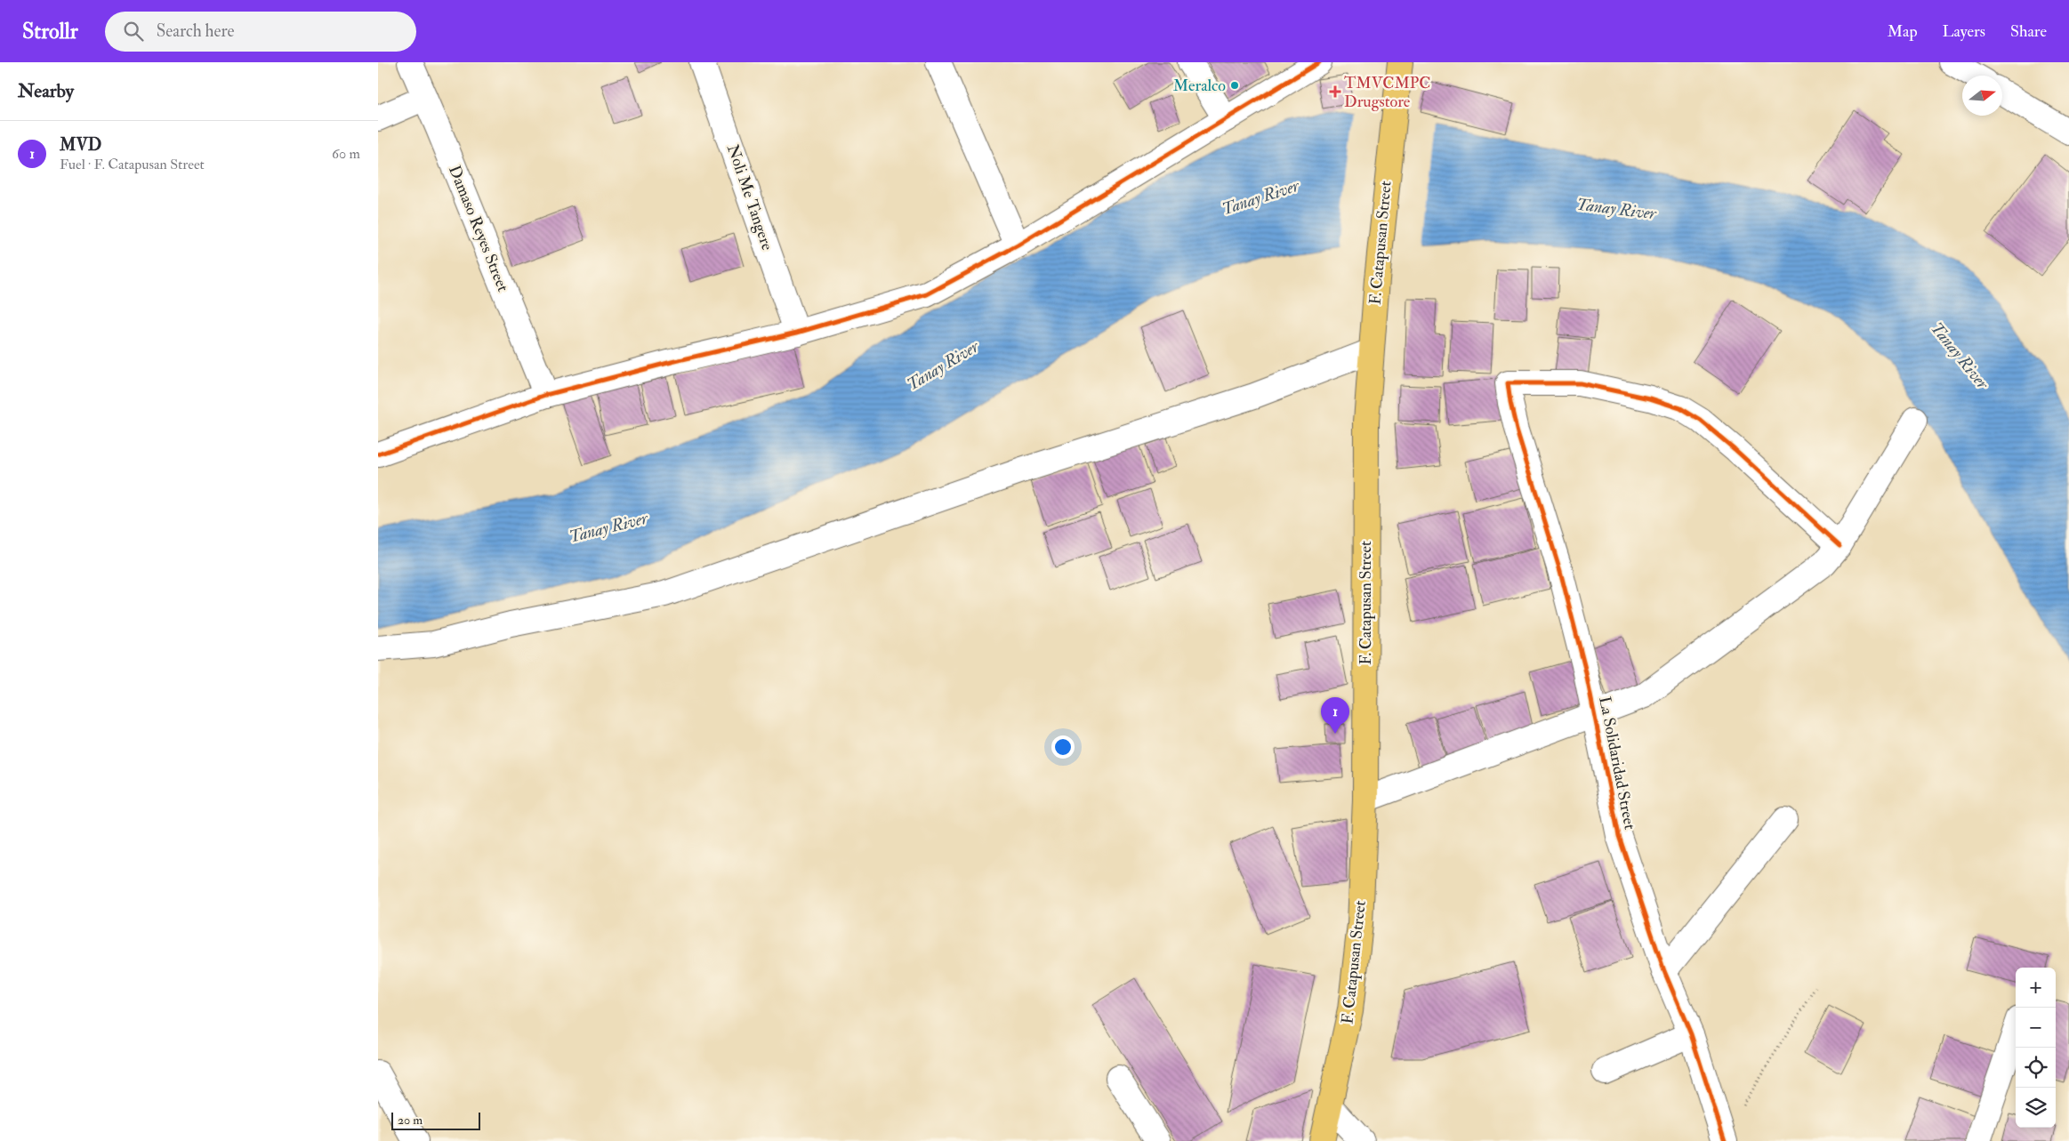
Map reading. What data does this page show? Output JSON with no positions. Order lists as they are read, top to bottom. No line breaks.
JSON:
{"streets":{"main road":["F. Catapusan Street"],"street":["Noli Me Tangere","Damaso Reyes Street","La Solidaridad Street"]},"water":["Tanay River"],"places":{"other":["Meralco"],"health":["TMVCMPC Drugstore"]},"scale_bar":"20 m","north":"right","page":{"header":"Strollr","search":"Search here","nav":["Map","Layers","Share"],"heading":"Nearby","list":[{"mark":"1","name":"MVD","note":"Fuel · F. Catapusan Street","value":"60 m"}],"pins":"1","map_buttons":["+","−"],"scale":"20 m"}}
